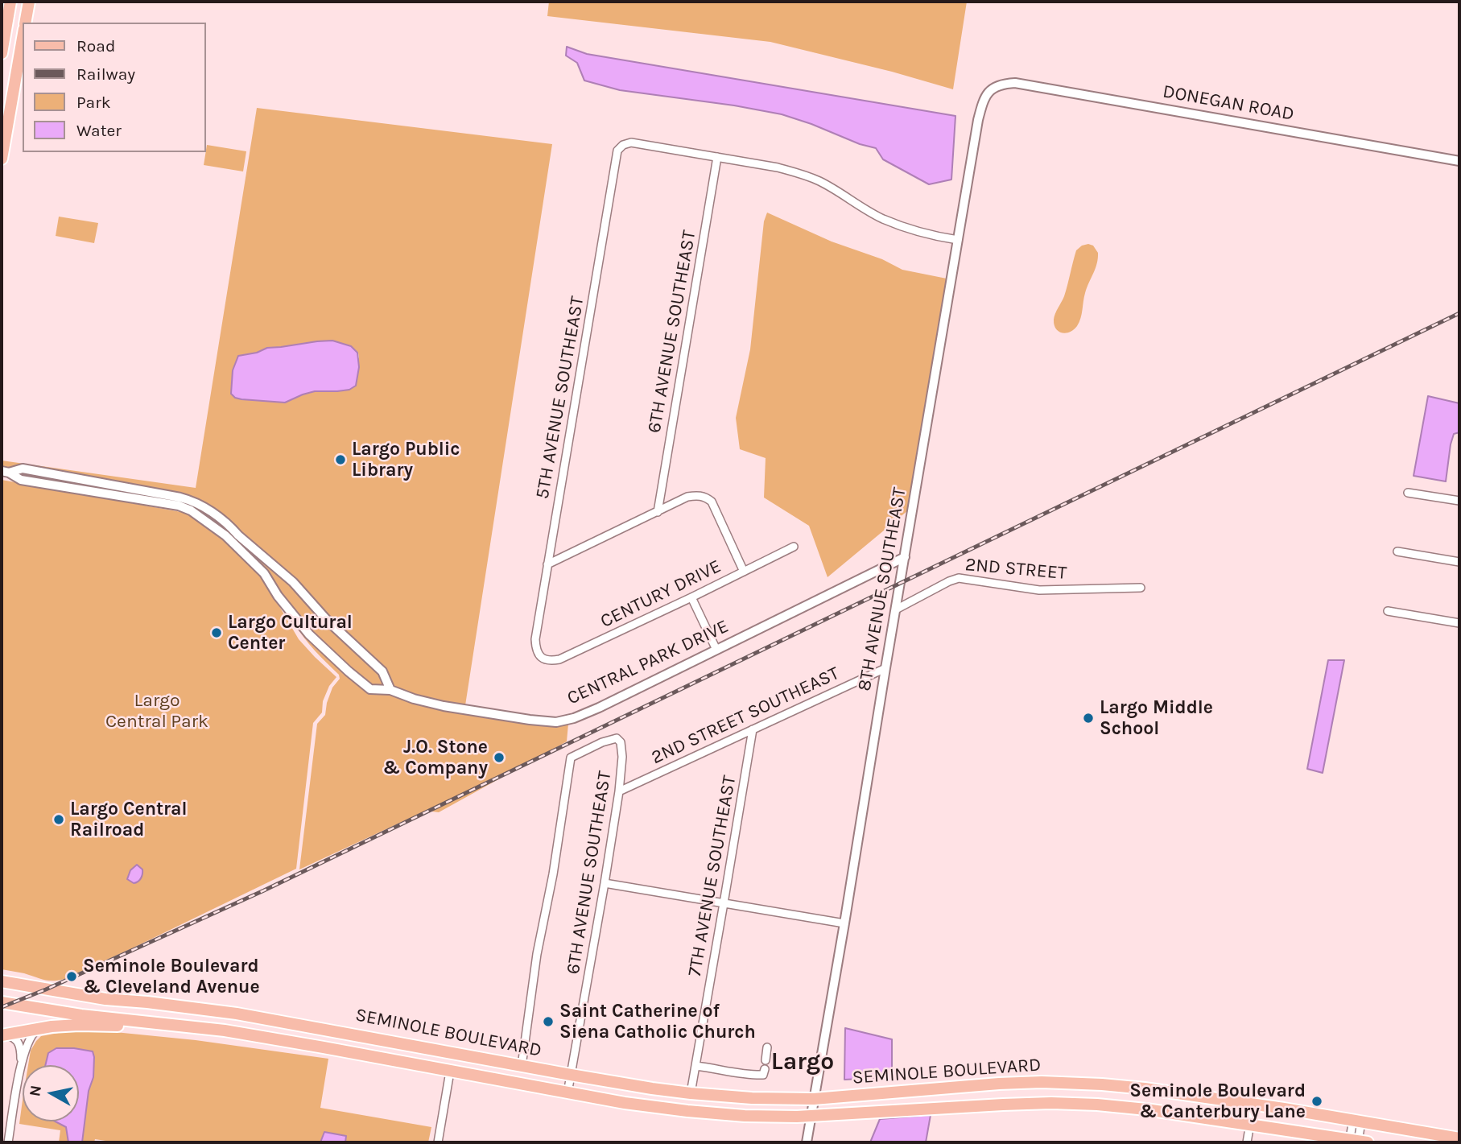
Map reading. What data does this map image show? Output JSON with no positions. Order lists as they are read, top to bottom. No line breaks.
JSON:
{"streets":{"main road":["SEMINOLE BOULEVARD"],"street":["DONEGAN ROAD","6TH AVENUE SOUTHEAST","5TH AVENUE SOUTHEAST","2ND STREET","8TH AVENUE SOUTHEAST","CENTURY DRIVE","CENTRAL PARK DRIVE","2ND STREET SOUTHEAST","7TH AVENUE SOUTHEAST"]},"crossings":[["DONEGAN ROAD","8TH AVENUE SOUTHEAST"],["6TH AVENUE SOUTHEAST","5TH AVENUE SOUTHEAST"],["6TH AVENUE SOUTHEAST","2ND STREET SOUTHEAST"],["6TH AVENUE SOUTHEAST","SEMINOLE BOULEVARD"],["5TH AVENUE SOUTHEAST","CENTURY DRIVE"],["2ND STREET","8TH AVENUE SOUTHEAST"],["8TH AVENUE SOUTHEAST","CENTRAL PARK DRIVE"],["8TH AVENUE SOUTHEAST","2ND STREET SOUTHEAST"],["8TH AVENUE SOUTHEAST","SEMINOLE BOULEVARD"],["2ND STREET SOUTHEAST","7TH AVENUE SOUTHEAST"],["7TH AVENUE SOUTHEAST","SEMINOLE BOULEVARD"]],"districts":["Largo"],"parks":["Largo Central Park"],"places":["Largo Public Library","Largo Cultural Center","Largo Middle School","J.O. Stone & Company","Largo Central Railroad","Seminole Boulevard & Cleveland Avenue","Saint Catherine of Siena Catholic Church","Seminole Boulevard & Canterbury Lane"],"legend":["Road","Railway","Park","Water"],"north":"left"}
